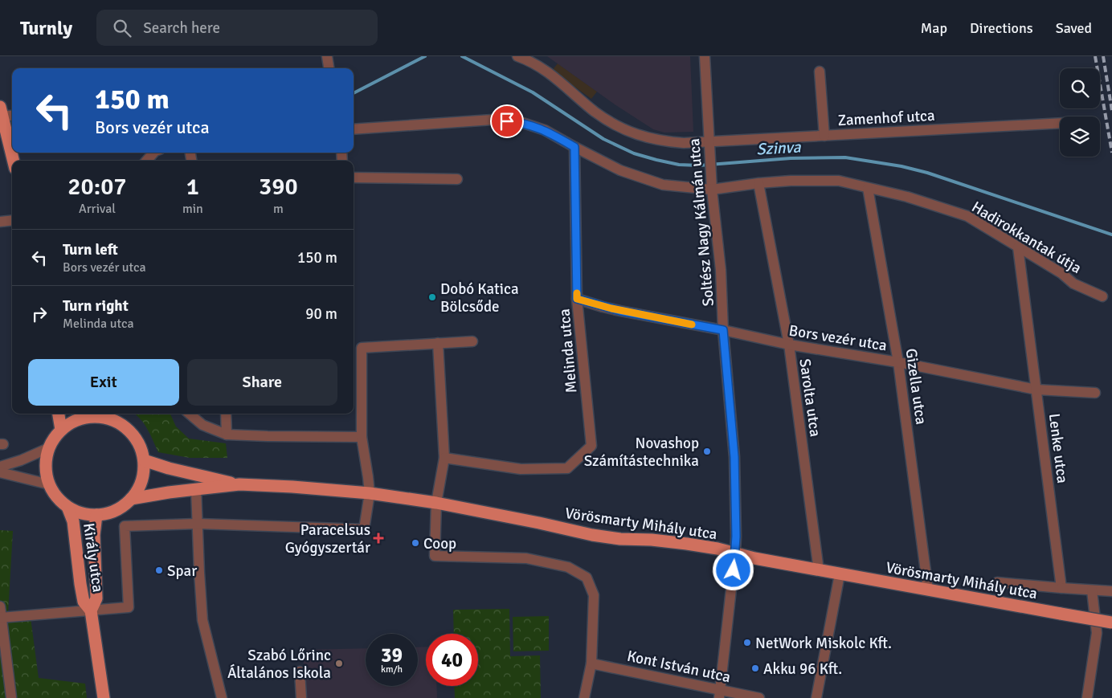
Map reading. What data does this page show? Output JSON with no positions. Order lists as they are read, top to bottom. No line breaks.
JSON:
{"streets":{"main road":["Vörösmarty Mihály utca","Király utca"],"street":["Zamenhof utca","Soltész Nagy Kálmán utca","Hadirokkantak útja","Bors vezér utca","Melinda utca","Gizella utca","Sarolta utca","Lenke utca","Kont István utca"]},"crossings":[["Zamenhof utca","Soltész Nagy Kálmán utca"],["Soltész Nagy Kálmán utca","Hadirokkantak útja"],["Soltész Nagy Kálmán utca","Bors vezér utca"],["Soltész Nagy Kálmán utca","Vörösmarty Mihály utca"],["Soltész Nagy Kálmán utca","Kont István utca"],["Hadirokkantak útja","Melinda utca"],["Hadirokkantak útja","Gizella utca"],["Hadirokkantak útja","Sarolta utca"],["Hadirokkantak útja","Lenke utca"],["Bors vezér utca","Melinda utca"],["Bors vezér utca","Gizella utca"],["Bors vezér utca","Sarolta utca"],["Bors vezér utca","Lenke utca"],["Gizella utca","Vörösmarty Mihály utca"],["Sarolta utca","Vörösmarty Mihály utca"],["Vörösmarty Mihály utca","Király utca"]],"water":["Szinva"],"places":{"other":["Dobó Katica Bölcsőde","Novashop Számítástechnika","Coop","Spar","NetWork Miskolc Kft.","Szabó Lőrinc Általános Iskola","Akku 96 Kft."],"health":["Paracelsus Gyógyszertár"]},"page":{"header":"Turnly","search":"Search here","nav":["Map","Directions","Saved"],"turn":["150 m","Bors vezér utca"],"eta":["20:07","Arrival","1","min","390","m"],"list":[{"name":"Turn left","note":"Bors vezér utca","value":"150 m"},{"name":"Turn right","note":"Melinda utca","value":"90 m"}],"buttons":["Exit","Share"],"speed":"39 km/h","limit":"40"}}
